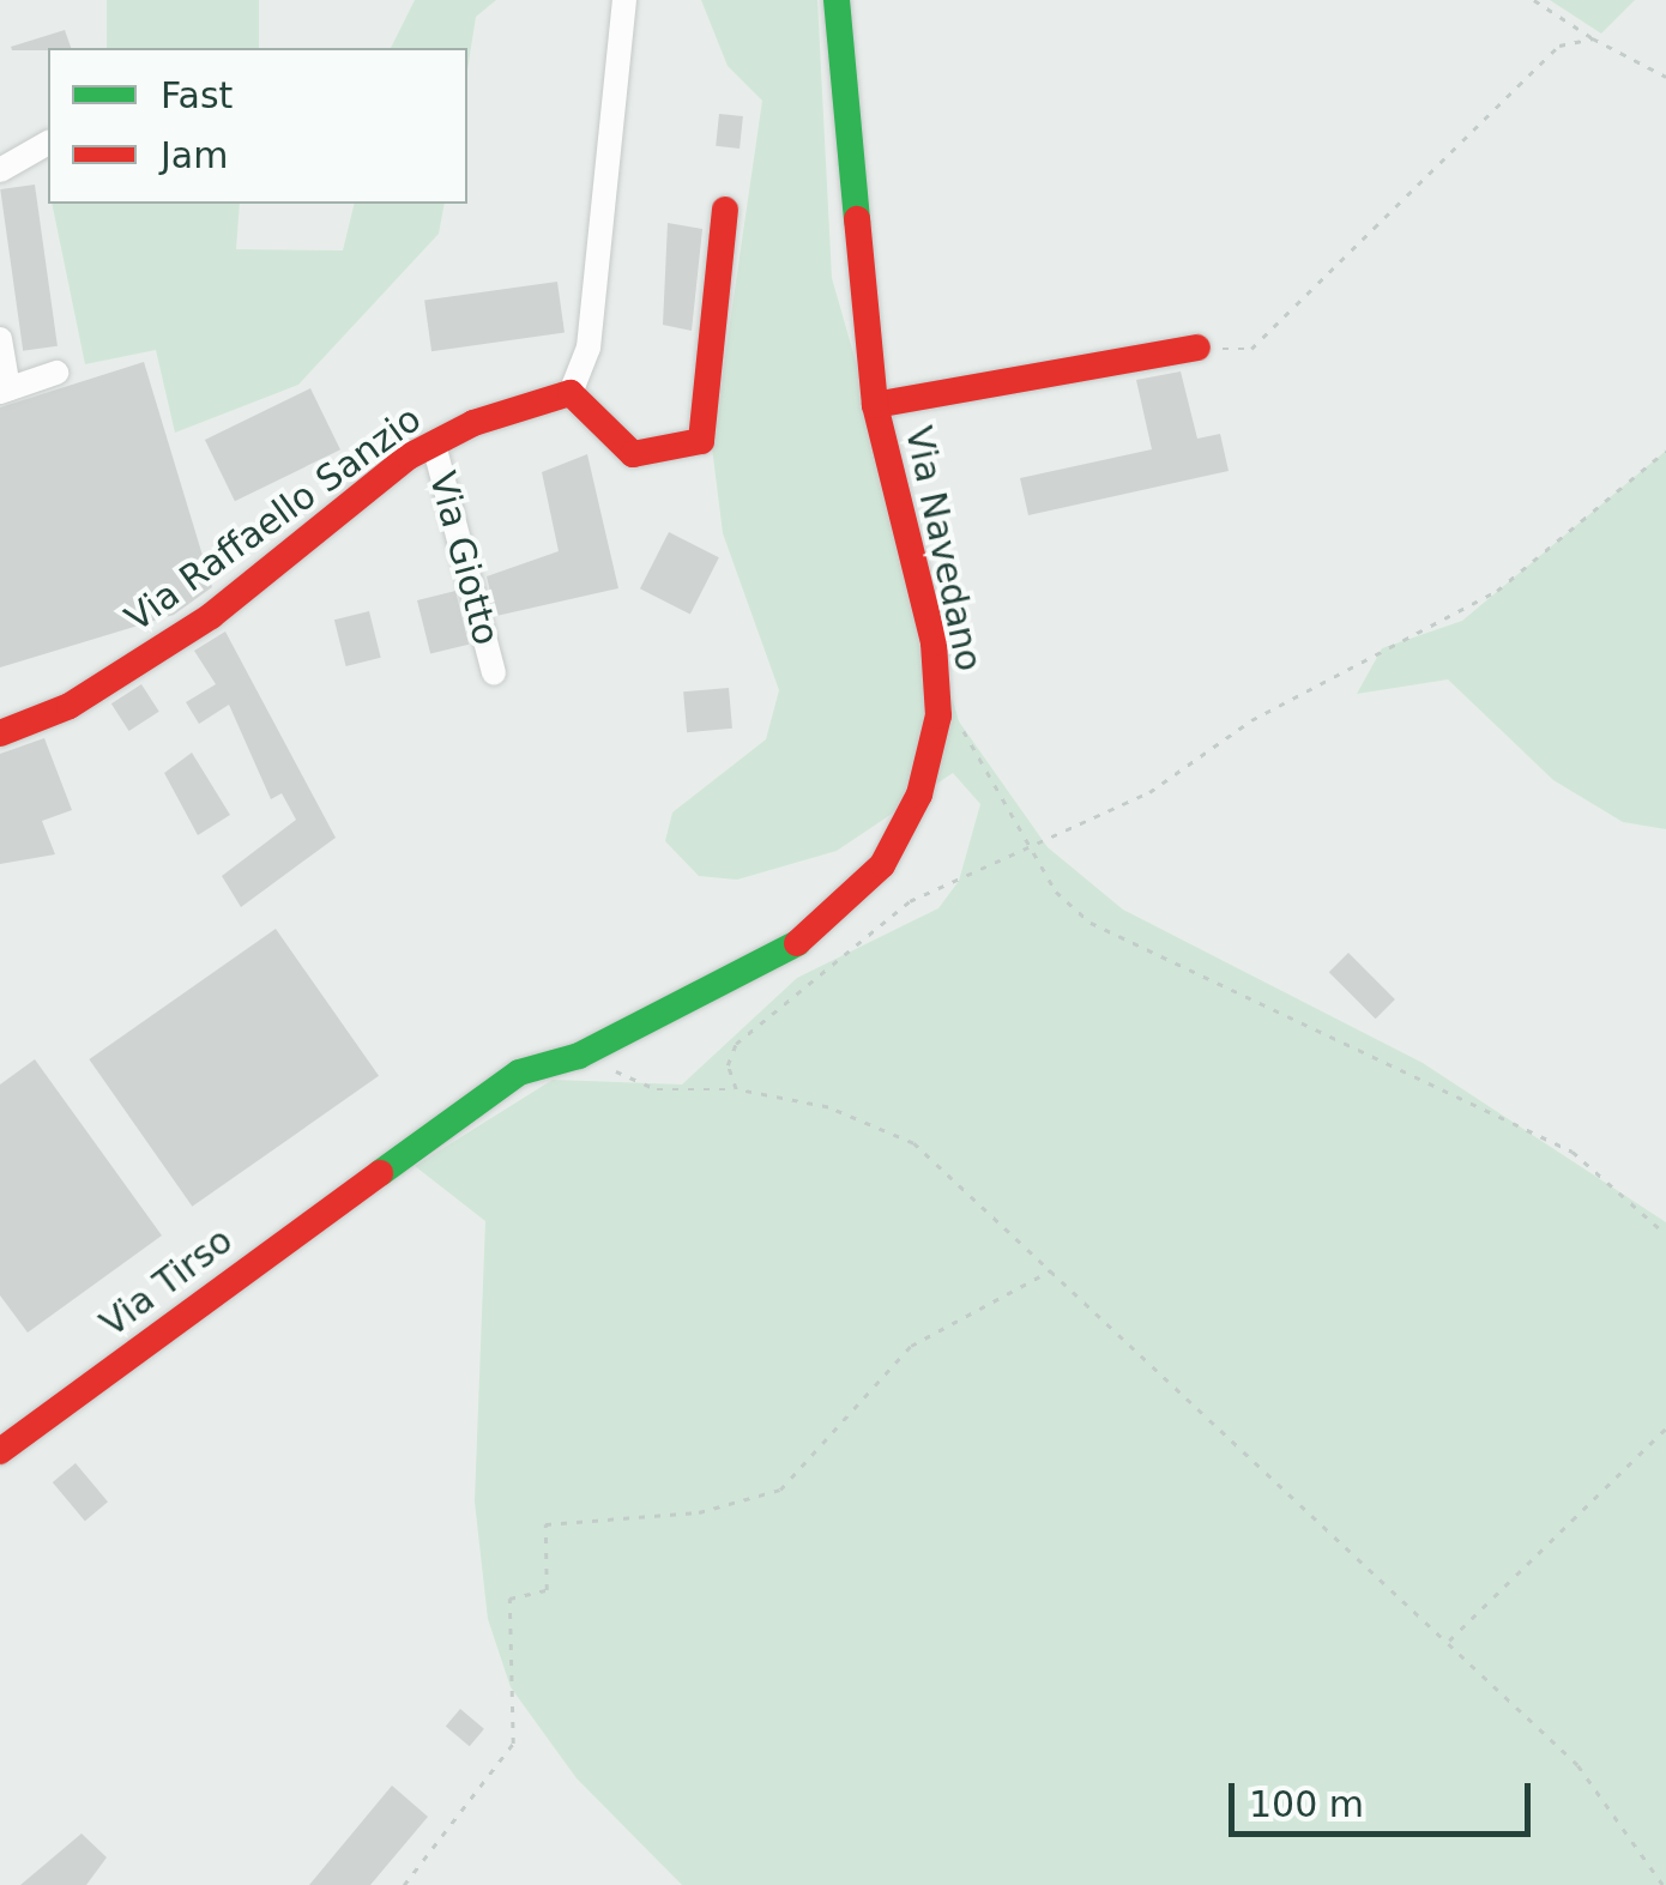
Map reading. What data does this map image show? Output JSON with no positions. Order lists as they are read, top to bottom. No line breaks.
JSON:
{"streets":{"street":["Via Raffaello Sanzio","Via Navedano","Via Giotto","Via Tirso"]},"crossings":[["Via Raffaello Sanzio","Via Giotto"],["Via Navedano","Via Tirso"]],"legend":["Fast","Jam"],"scale_bar":"100 m"}
